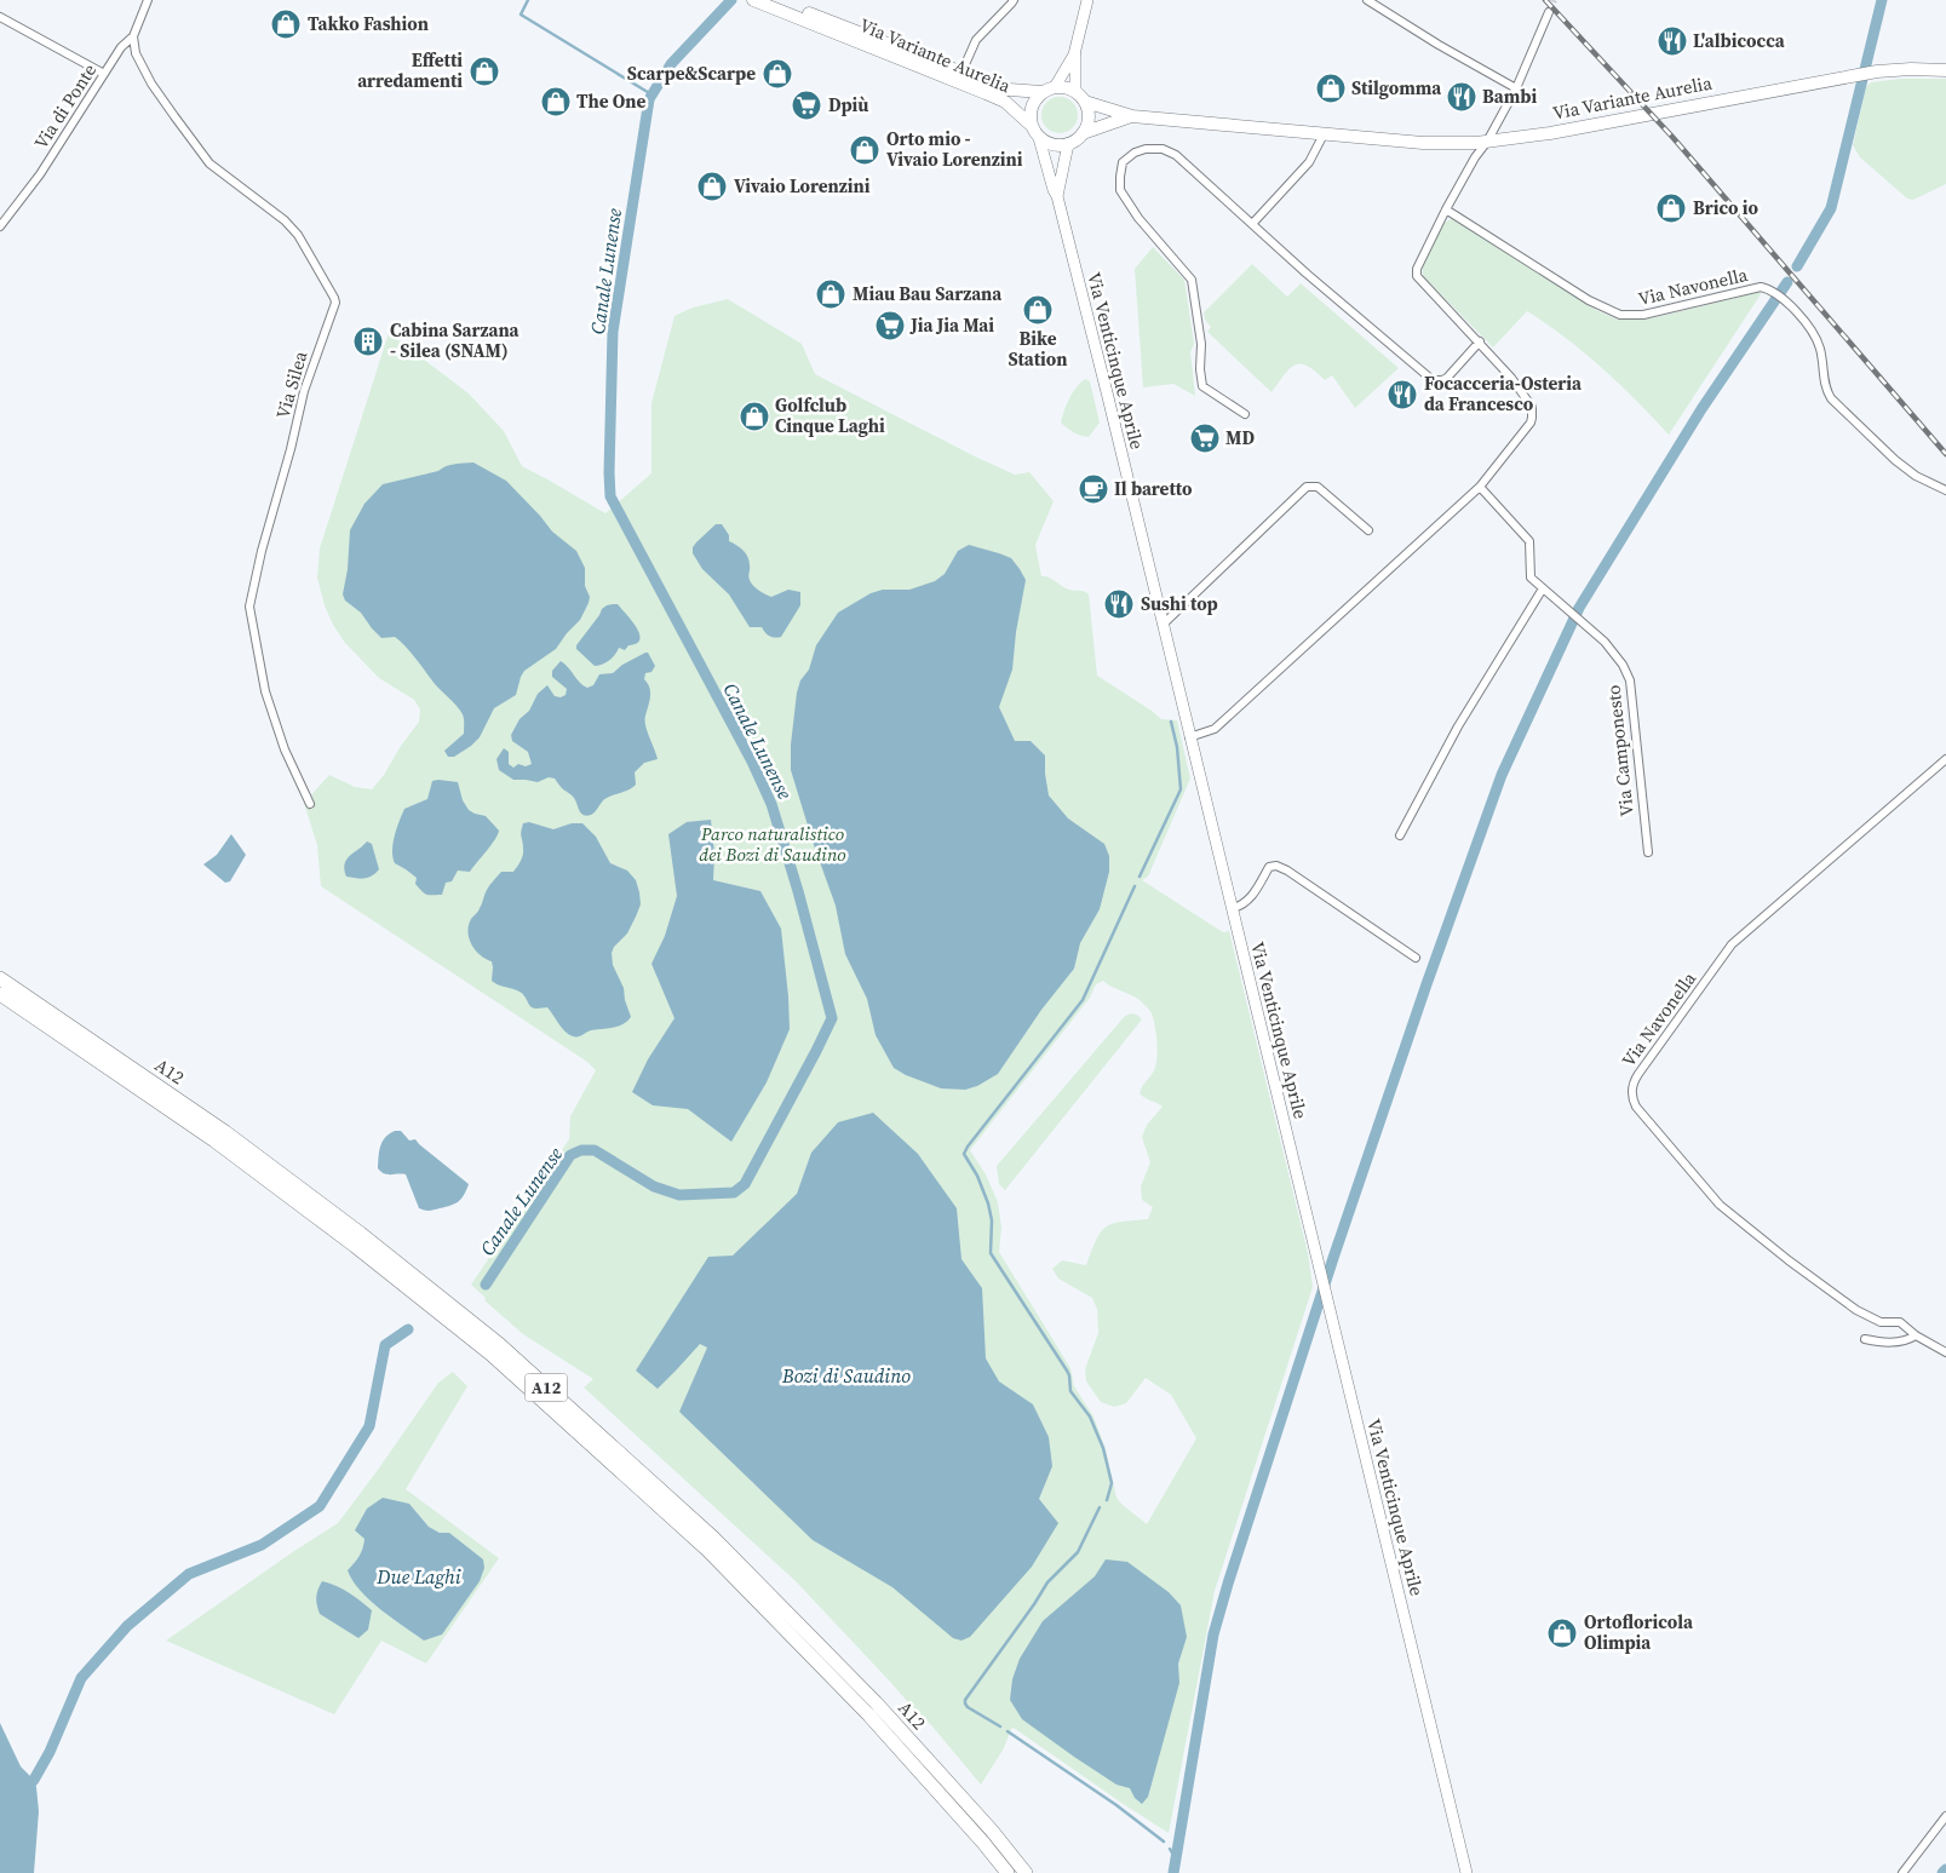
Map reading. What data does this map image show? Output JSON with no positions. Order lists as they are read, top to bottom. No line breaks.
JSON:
{"streets":{"highway":["A12"],"main road":["Via Variante Aurelia","Via Venticinque Aprile"],"street":["Via di Ponte","Via Navonella","Via Silea","Via Camponesto"]},"crossings":[["Via Variante Aurelia","Via Venticinque Aprile"],["Via di Ponte","Via Silea"]],"water":["Canale Lunense","Bozi di Saudino","Due Laghi"],"parks":["Parco naturalistico dei Bozi di Saudino"],"places":{"shop":["Takko Fashion","Effetti arredamenti","Scarpe&Scarpe","Stilgomma","The One","Orto mio - Vivaio Lorenzini","Vivaio Lorenzini","Brico io","Miau Bau Sarzana","Bike Station","Golfclub Cinque Laghi","Ortofloricola Olimpia"],"restaurant":["L'albicocca","Bambi","Focacceria-Osteria da Francesco","Sushi top"],"supermarket":["Dpiù","Jia Jia Mai","MD"],"building":["Cabina Sarzana - Silea (SNAM)"],"cafe":["Il baretto"]}}
